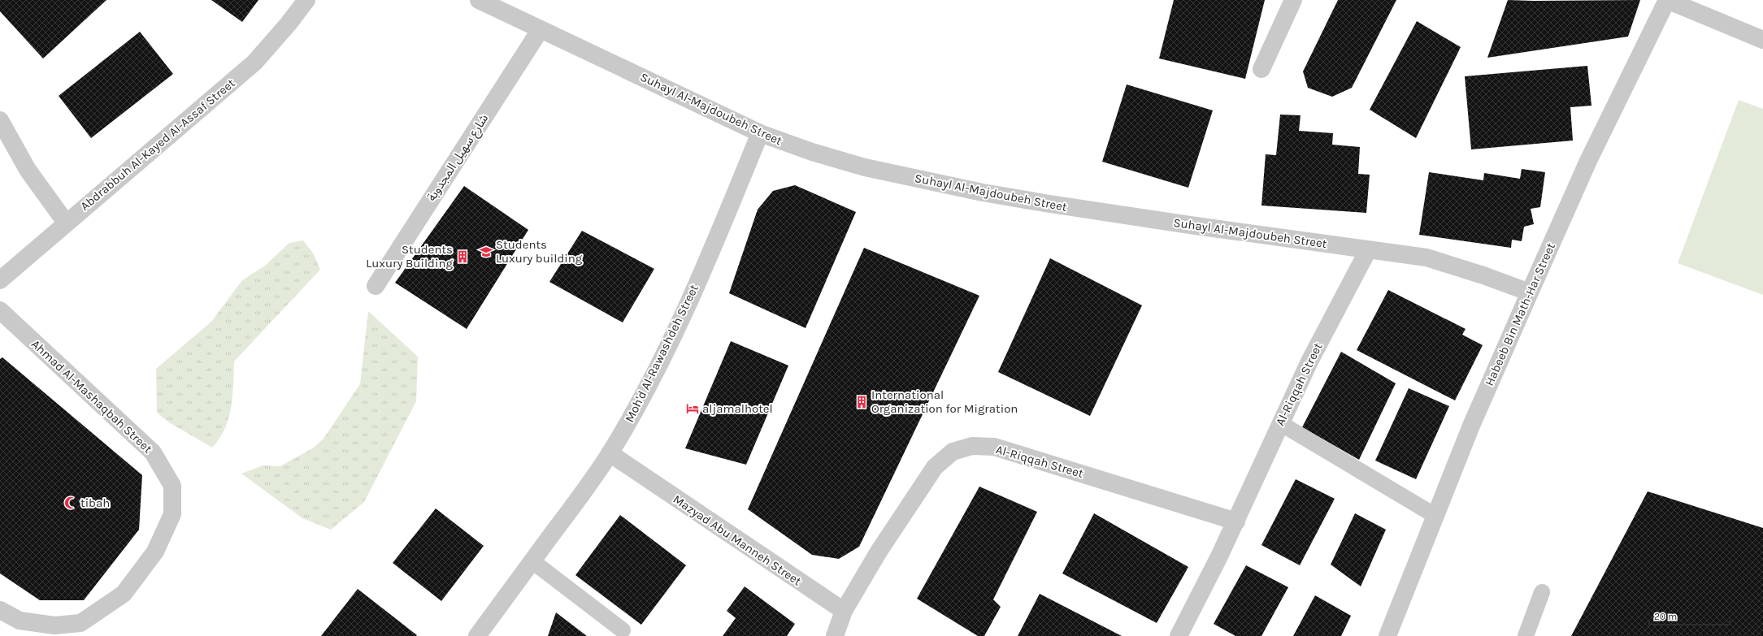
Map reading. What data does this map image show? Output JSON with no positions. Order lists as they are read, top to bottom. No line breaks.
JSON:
{"streets":{"street":["Suhayl Al-Majdoubeh Street","Abdrabbuh Al-Kayed Al-Assaf Street","شارع سهيل المجدوبة","Habeeb Bin Math-Har Street","Moh'd Al-Rawashdeh Street","Al-Riqqah Street","Ahmad Al-Mashaqbah Street","Mazyad Abu Manneh Street"]},"crossings":[["Suhayl Al-Majdoubeh Street","شارع سهيل المجدوبة"],["Suhayl Al-Majdoubeh Street","Habeeb Bin Math-Har Street"],["Suhayl Al-Majdoubeh Street","Moh'd Al-Rawashdeh Street"],["Suhayl Al-Majdoubeh Street","Al-Riqqah Street"],["Moh'd Al-Rawashdeh Street","Mazyad Abu Manneh Street"],["Al-Riqqah Street","Mazyad Abu Manneh Street"]],"places":{"school or university":["Students Luxury building"],"building":["Students Luxury Building","International Organization for Migration"],"hotel":["aljamalhotel"],"mosque":["tibah"]},"scale_bar":"20 m"}
